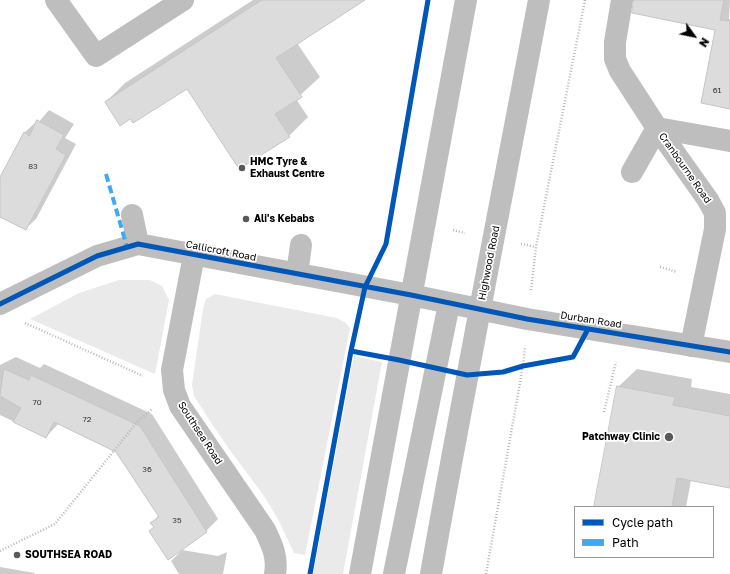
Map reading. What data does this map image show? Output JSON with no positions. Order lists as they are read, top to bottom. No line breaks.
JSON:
{"streets":{"street":["Cranbourne Road","Callicroft Road","Highwood Road","Durban Road","Southsea Road"]},"crossings":[["Cranbourne Road","Durban Road"],["Callicroft Road","Durban Road"],["Callicroft Road","Southsea Road"],["Highwood Road","Durban Road"]],"places":["HMC Tyre & Exhaust Centre","Ali's Kebabs","Patchway Clinic","SOUTHSEA ROAD"],"house_numbers":["61","83","70","72","36","35"],"legend":["Cycle path","Path"],"north":"bottom right"}
